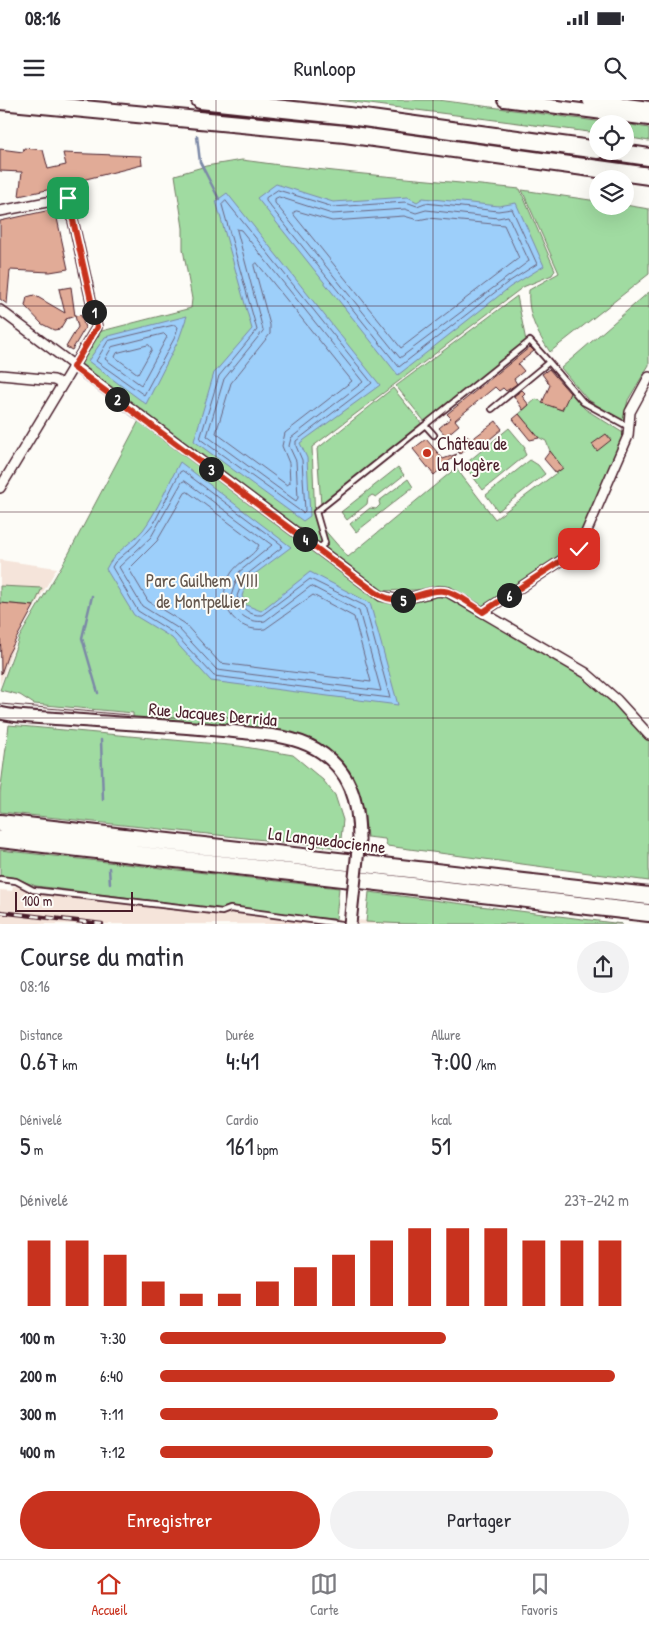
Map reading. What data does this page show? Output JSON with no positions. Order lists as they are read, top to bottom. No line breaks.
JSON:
{"streets":{"highway":["La Languedocienne"],"street":["Rue Jacques Derrida"]},"parks":["Parc Guilhem VIII de Montpellier"],"places":["Château de la Mogère"],"scale_bar":"100 m","page":{"status":"08:16","header":"Runloop","pins":["1","2","3","4","6","5"],"scale":"100 m","heading":["Course du matin","08:16"],"stats":[["Distance","0.67 km"],["Durée","4:41"],["Allure","7:00 /km"],["Dénivelé","5 m"],["Cardio","161 bpm"],["kcal","51"]],"chart":["Dénivelé","237–242 m"],"list":[{"name":"100 m","note":"7:30"},{"name":"200 m","note":"6:40"},{"name":"300 m","note":"7:11"},{"name":"400 m","note":"7:12"}],"buttons":["Enregistrer","Partager"],"tabs":["Accueil","Carte","Favoris"]}}
